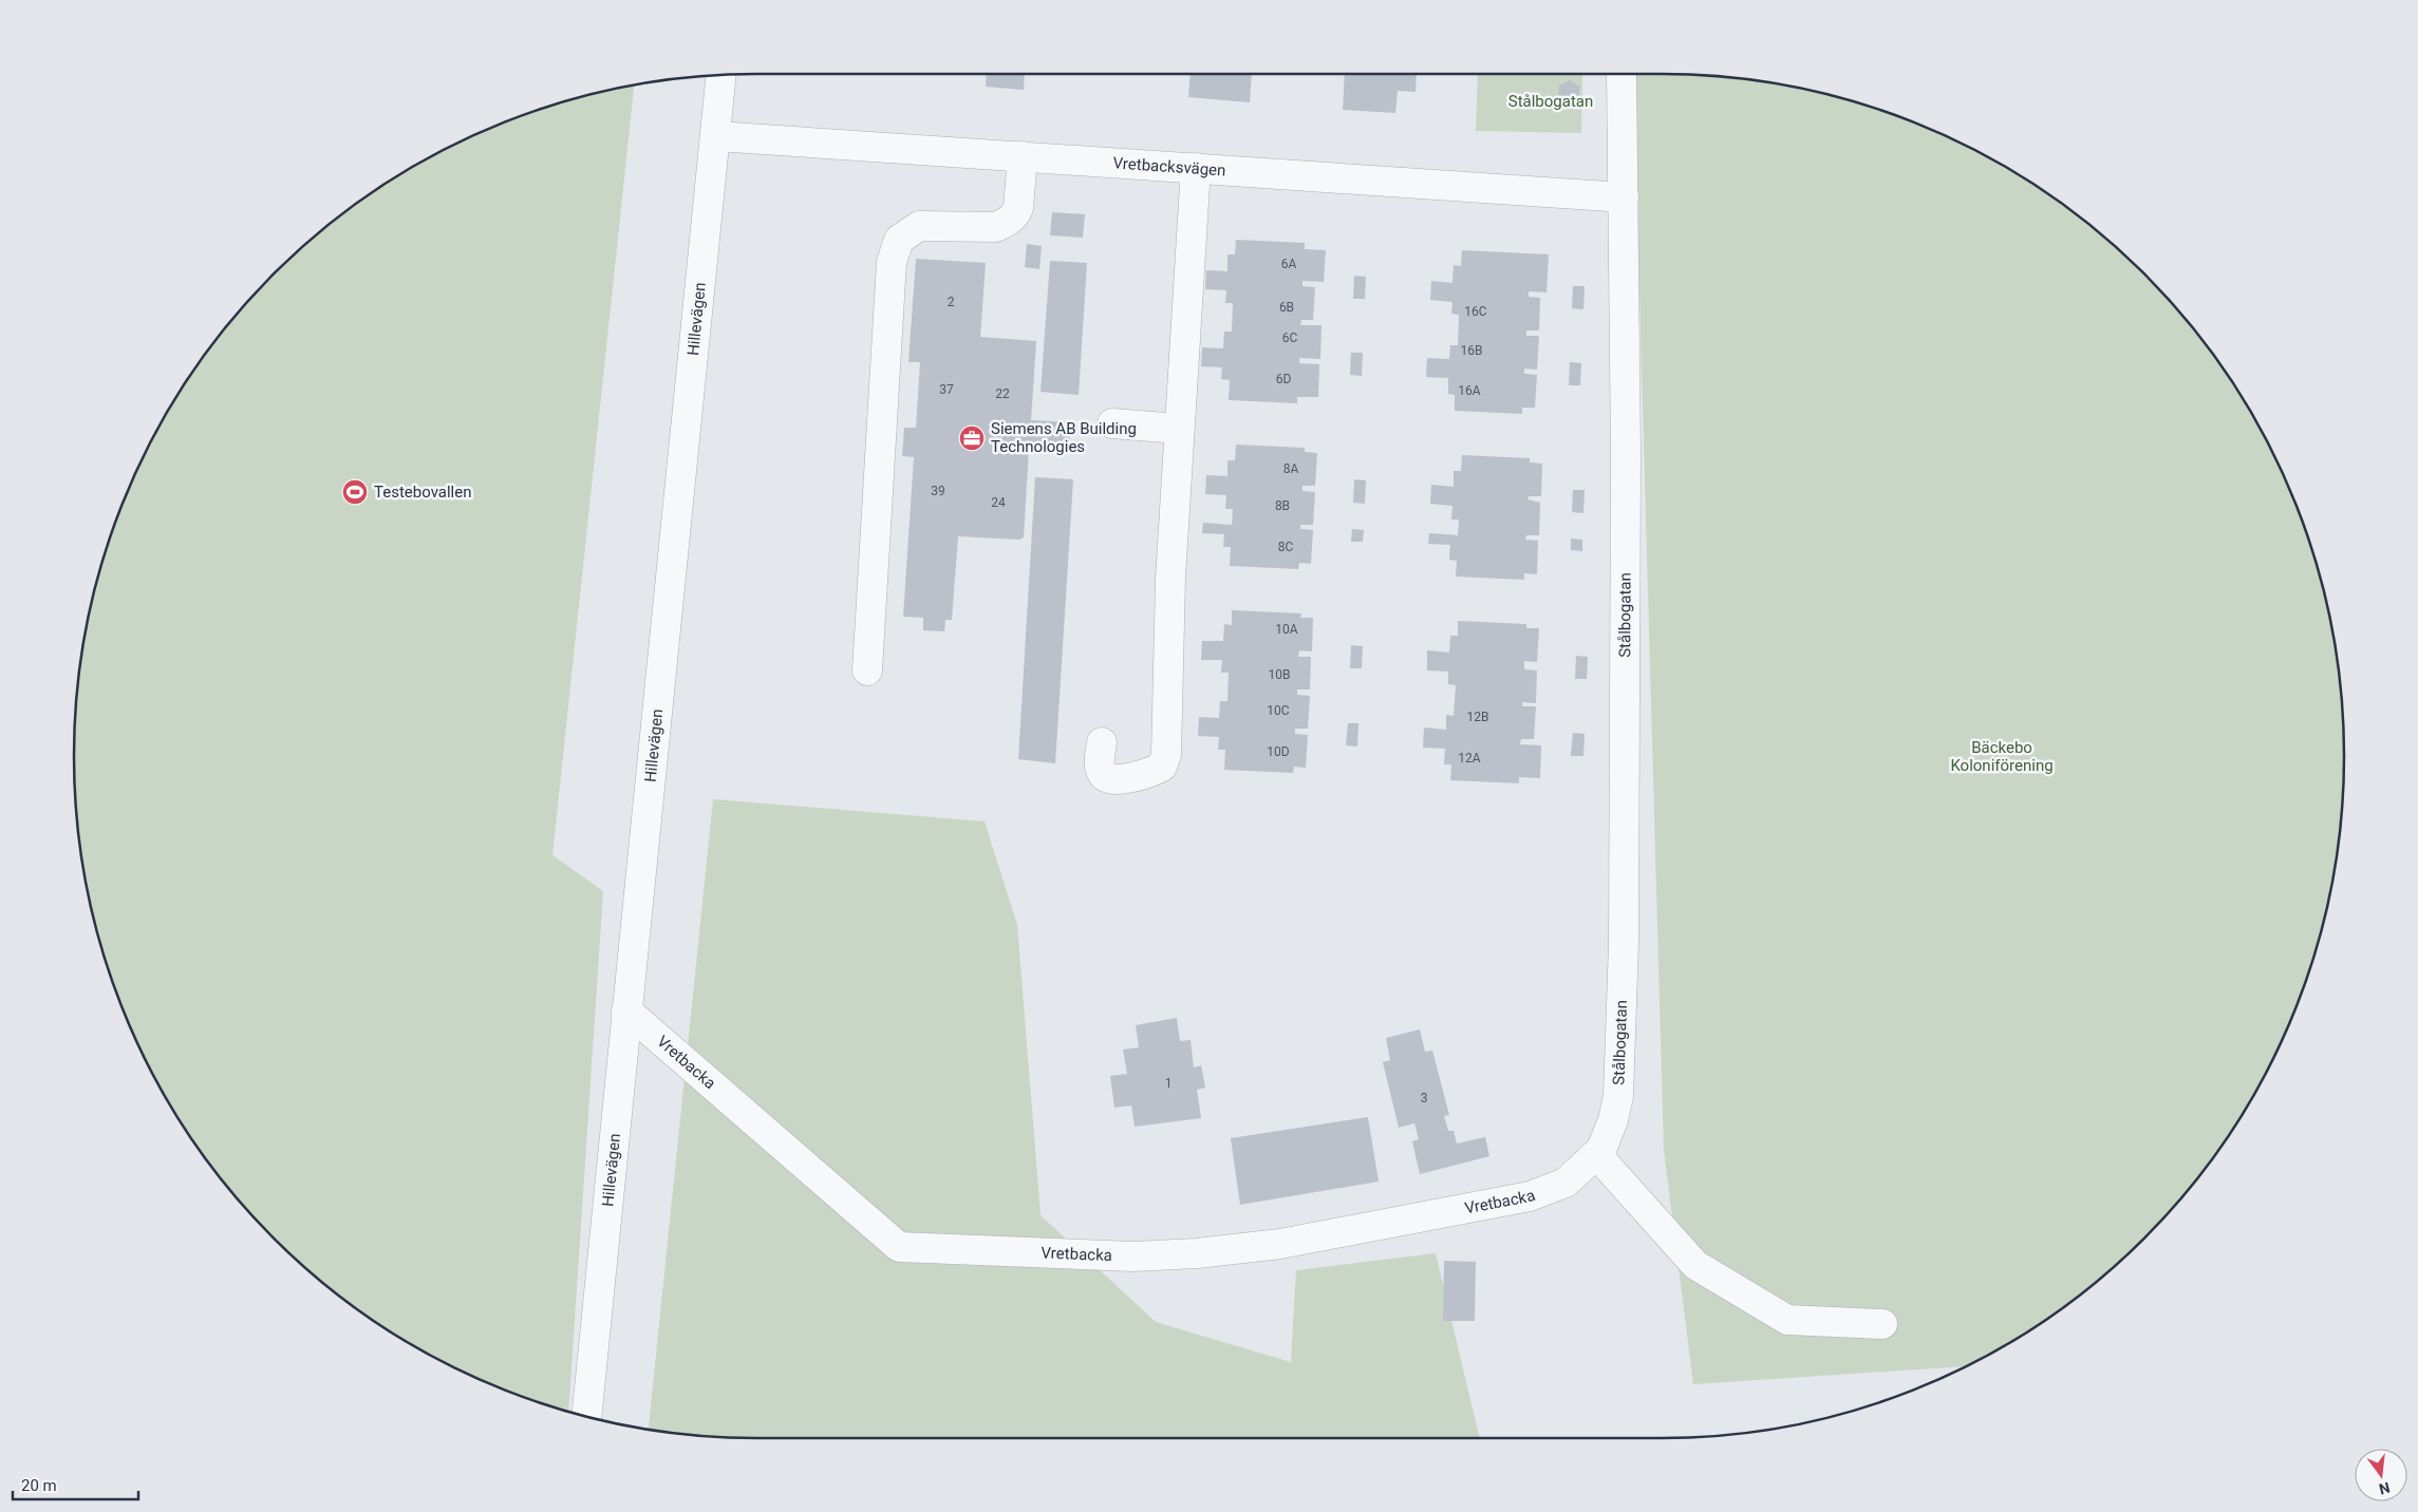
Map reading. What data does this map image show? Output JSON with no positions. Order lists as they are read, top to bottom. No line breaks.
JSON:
{"streets":{"street":["Vretbacksvägen","Hillevägen","Stålbogatan","Vretbacka"]},"crossings":[["Vretbacksvägen","Hillevägen"],["Vretbacksvägen","Stålbogatan"],["Hillevägen","Vretbacka"],["Stålbogatan","Vretbacka"]],"parks":["Stålbogatan","Bäckebo Koloniförening"],"places":{"office":["Siemens AB Building Technologies"],"sports":["Testebovallen"]},"house_numbers":["6A","2","6B","16C","6C","16B","6D","37","16A","22","8A","39","24","8B","8C","10A","10B","10C","12B","10D","12A","1","3"],"scale_bar":"20 m","north":"bottom"}
